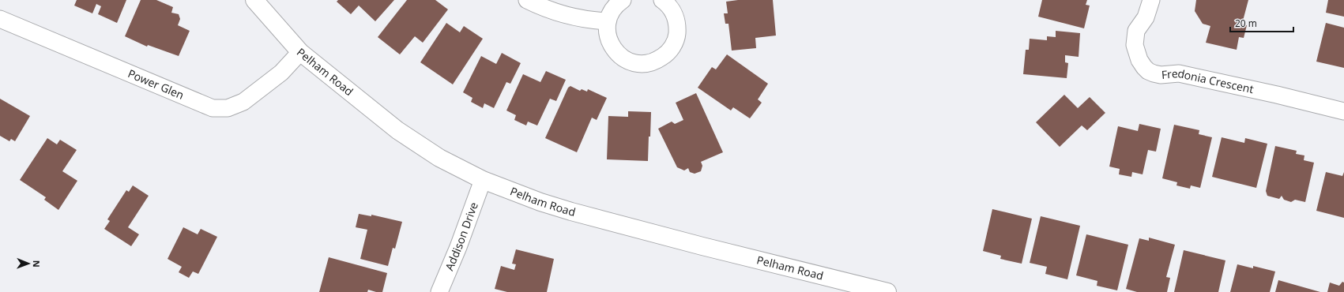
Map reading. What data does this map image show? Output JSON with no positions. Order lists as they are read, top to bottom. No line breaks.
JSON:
{"streets":{"main road":["Pelham Road"],"street":["Fredonia Crescent","Power Glen","Addison Drive"]},"crossings":[["Pelham Road","Power Glen"],["Pelham Road","Addison Drive"]],"scale_bar":"20 m","north":"right"}
